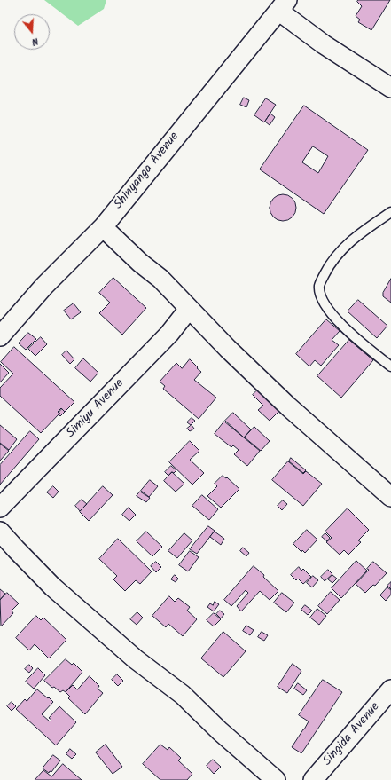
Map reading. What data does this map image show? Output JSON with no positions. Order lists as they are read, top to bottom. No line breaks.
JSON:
{"streets":{"street":["Shinyanga Avenue","Simiyu Avenue","Singida Avenue"]},"north":"bottom"}
